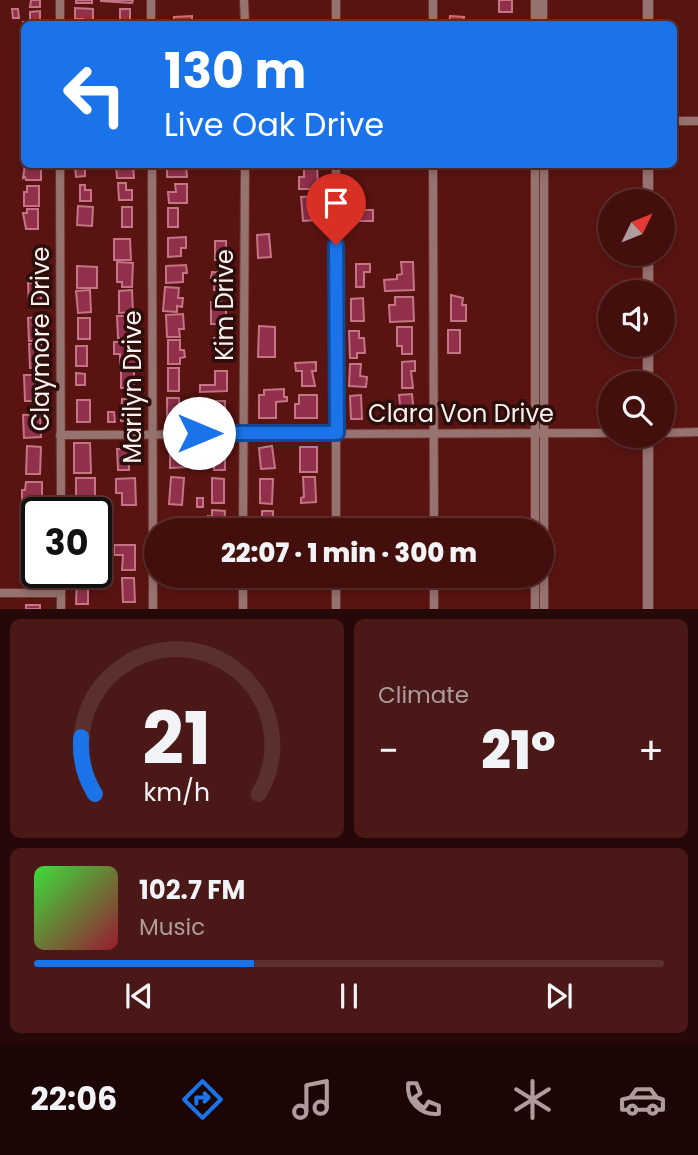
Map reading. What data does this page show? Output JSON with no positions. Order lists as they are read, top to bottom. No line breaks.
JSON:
{"streets":{"street":["Kim Drive","Claymore Drive","Marilyn Drive","Clara Von Drive"]},"crossings":[["Kim Drive","Clara Von Drive"],["Claymore Drive","Clara Von Drive"],["Marilyn Drive","Clara Von Drive"]],"north":"top right","page":{"turn":["130 m","Live Oak Drive"],"limit":"30","trip":"22:07 · 1 min · 300 m","tile":"Climate","heat":["−","21°","+"],"song":["102.7 FM","Music"],"tabs":"22:06","gauge":["21","km/h"]}}
